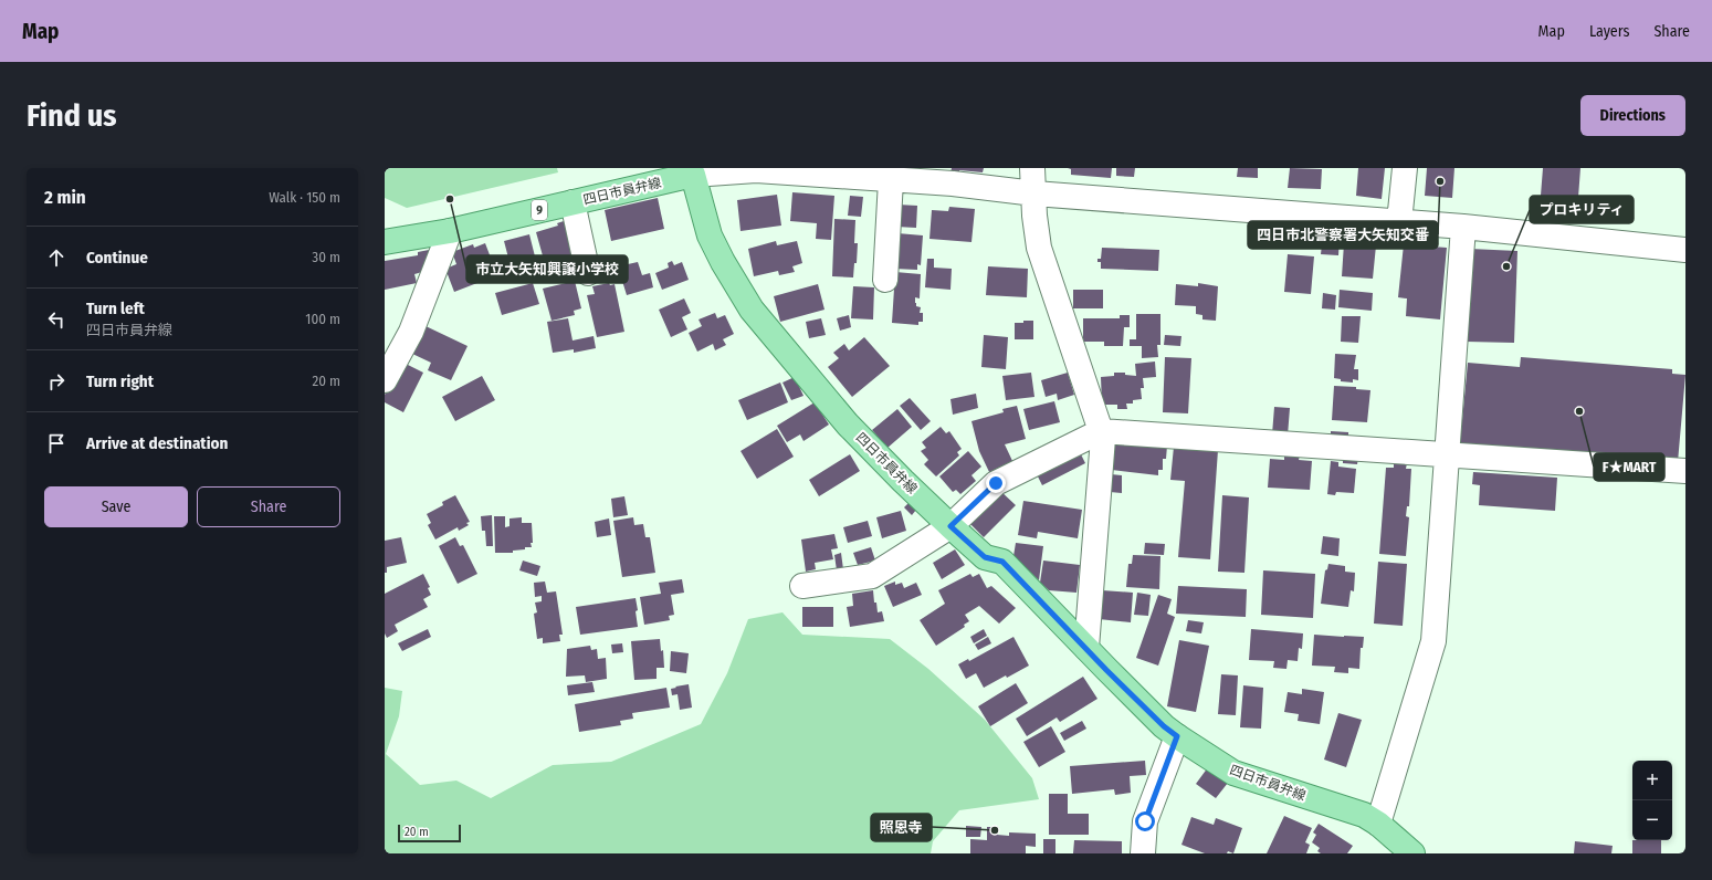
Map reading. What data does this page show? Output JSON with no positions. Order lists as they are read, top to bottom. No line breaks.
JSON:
{"streets":{"main road":["四日市員弁線","9"]},"places":["四日市北警察署大矢知交番","市立大矢知興譲小学校","プロキリティ","F★MART","照恩寺"],"scale_bar":"20 m","page":{"header":"Map","nav":["Map","Layers","Share"],"buttons":["Directions",["Save","Share"]],"title":"Find us","heading":["2 min","Walk · 150 m"],"list":[["Continue","30 m"],["Turn left","四日市員弁線","100 m"],["Turn right","20 m"],"Arrive at destination"],"map_buttons":["+","−"],"scale":"20 m"}}
